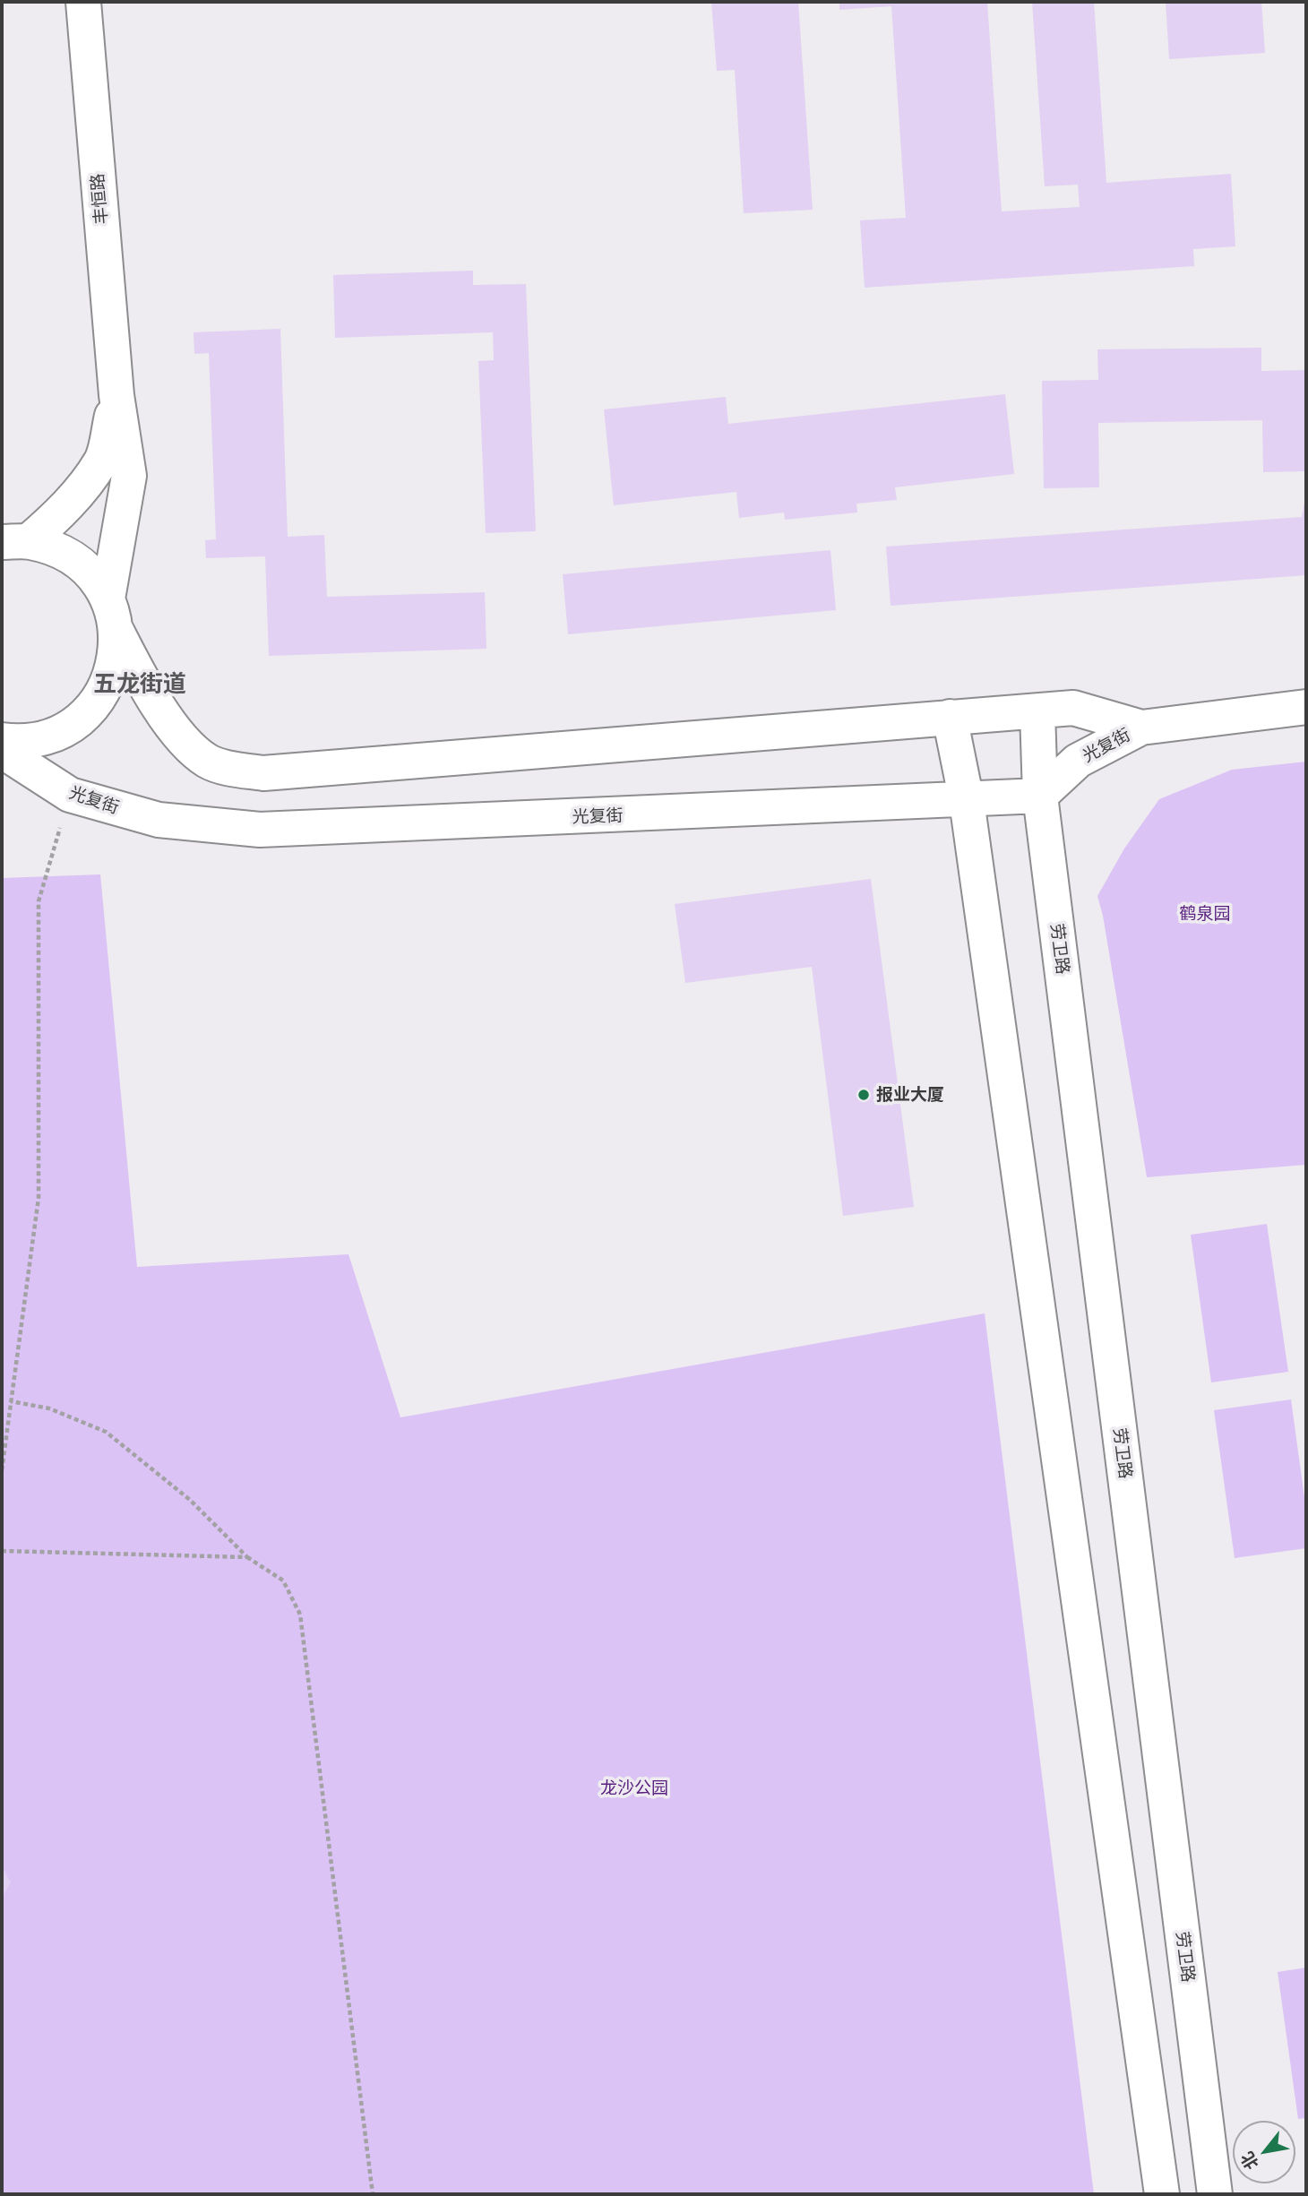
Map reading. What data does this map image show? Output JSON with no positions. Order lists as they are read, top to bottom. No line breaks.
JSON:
{"streets":{"main road":["丰恒路","光复街","劳卫路"]},"crossings":[["光复街","劳卫路"]],"districts":["五龙街道"],"parks":["鹤泉园","龙沙公园"],"places":["报业大厦"],"north":"bottom left"}
